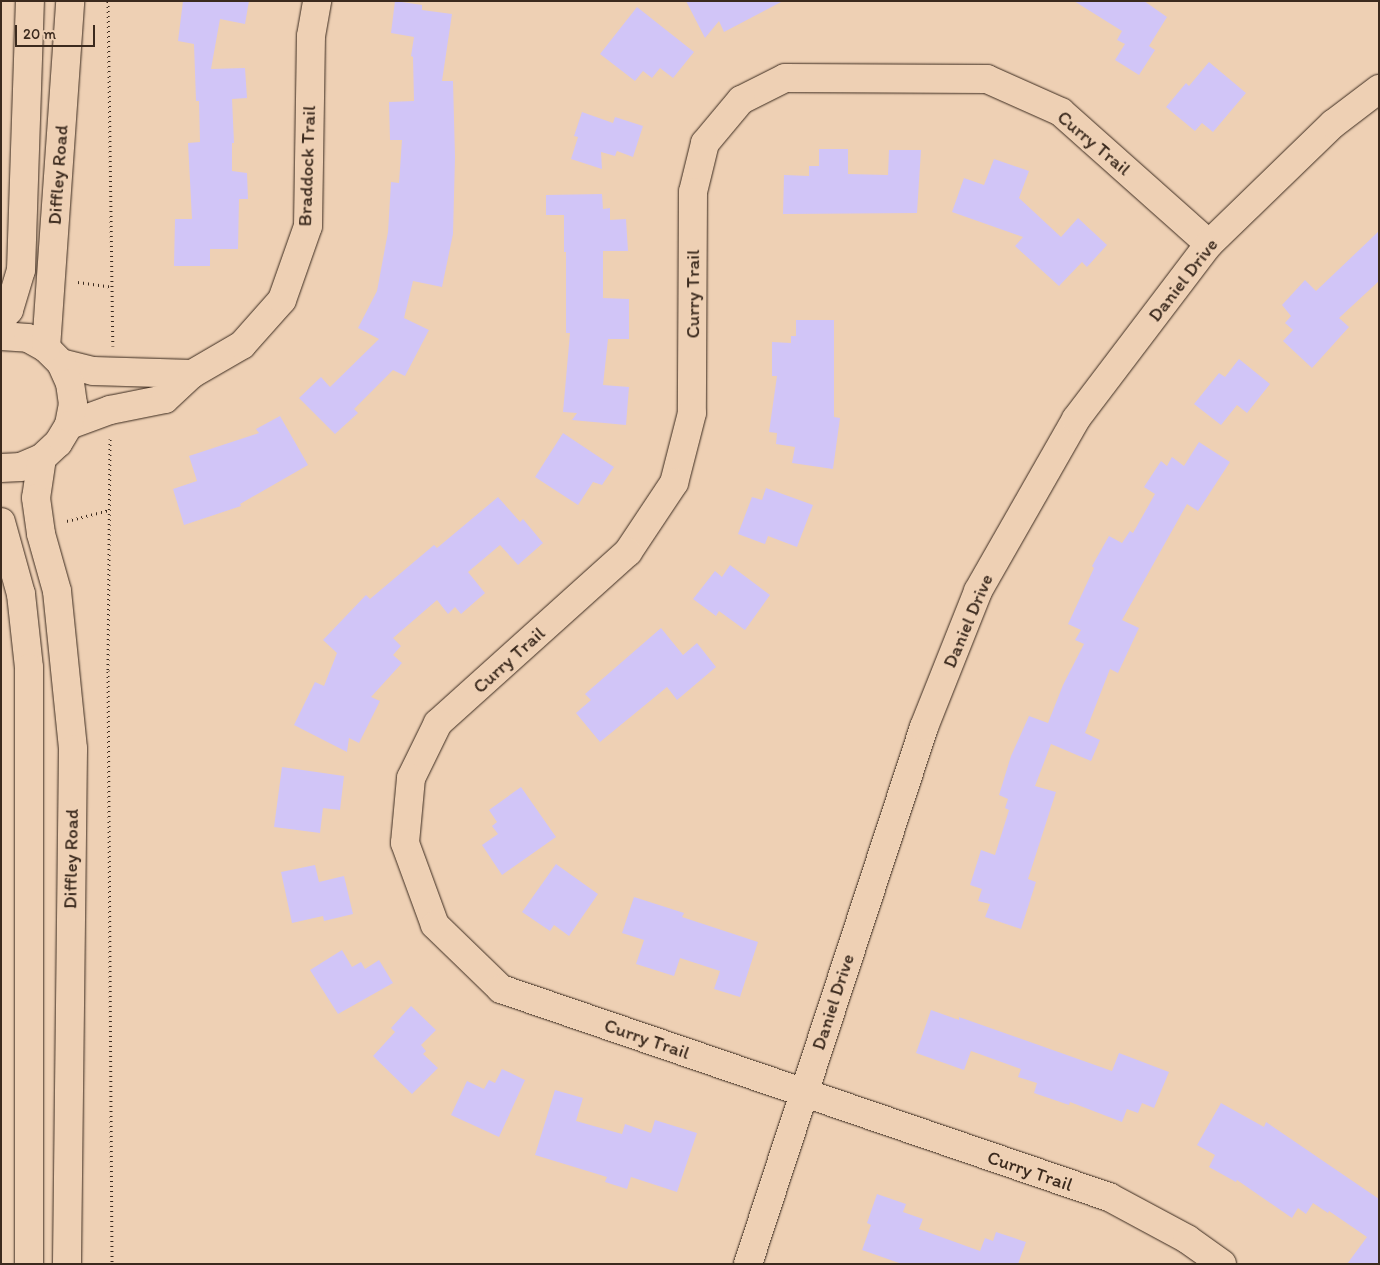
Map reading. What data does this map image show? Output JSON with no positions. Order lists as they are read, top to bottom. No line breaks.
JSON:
{"streets":{"street":["Curry Trail","Braddock Trail","Diffley Road","Daniel Drive"]},"crossings":[["Curry Trail","Daniel Drive"]],"scale_bar":"20 m"}
